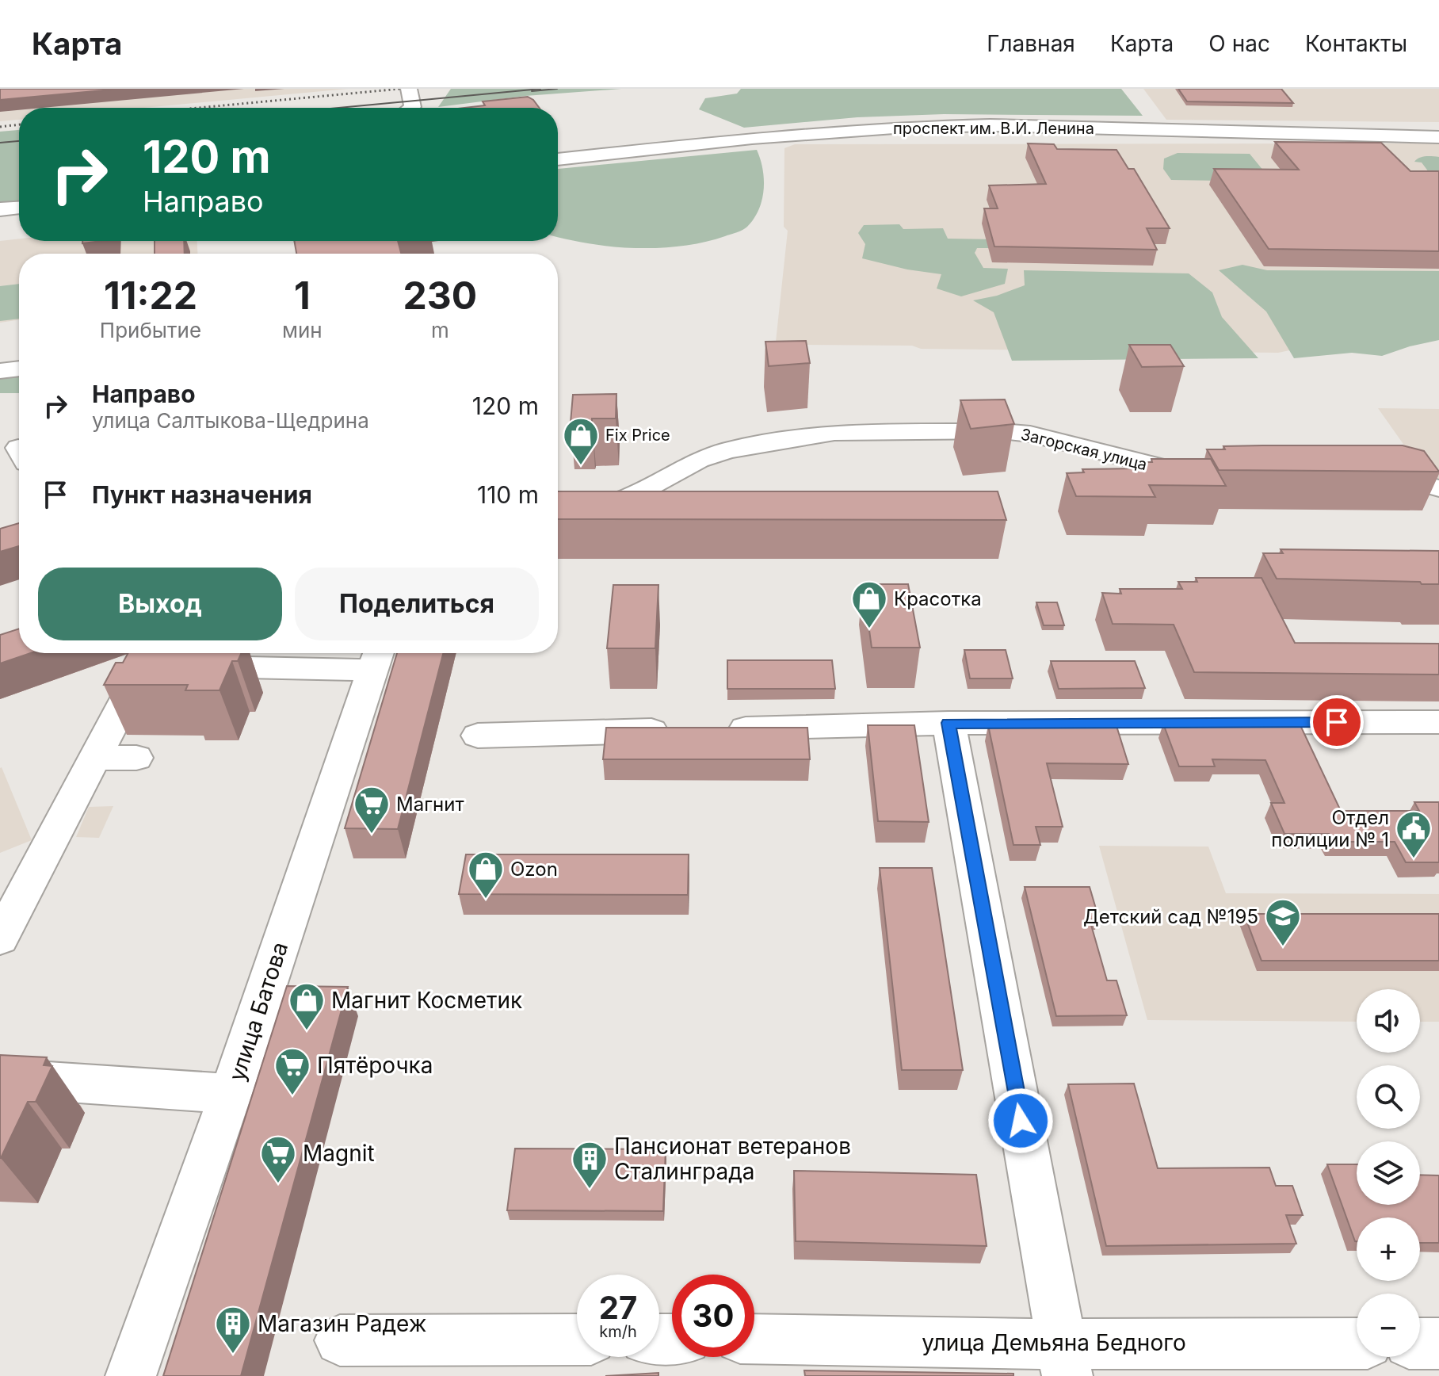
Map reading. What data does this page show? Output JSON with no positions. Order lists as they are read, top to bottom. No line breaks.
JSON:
{"streets":{"main road":["проспект им. В.И. Ленина"],"street":["Загорская улица","улица Батова","улица Демьяна Бедного"]},"places":{"shop":["Fix Price","Красотка","Ozon","Магнит Косметик"],"supermarket":["Магнит","Пятёрочка","Magnit"],"public building":["Отдел полиции № 1"],"school or university":["Детский сад №195"],"building":["Пансионат ветеранов Сталинграда","Магазин Радеж"]},"page":{"header":"Карта","nav":["Главная","Карта","О нас","Контакты"],"turn":["120 m","Направо"],"eta":["11:22","Прибытие","1","мин","230","m"],"list":[{"name":"Направо","note":"улица Салтыкова-Щедрина","value":"120 m"},{"name":"Пункт назначения","value":"110 m"}],"buttons":["Выход","Поделиться"],"map_buttons":["+","−"],"speed":"27 km/h","limit":"30"}}
